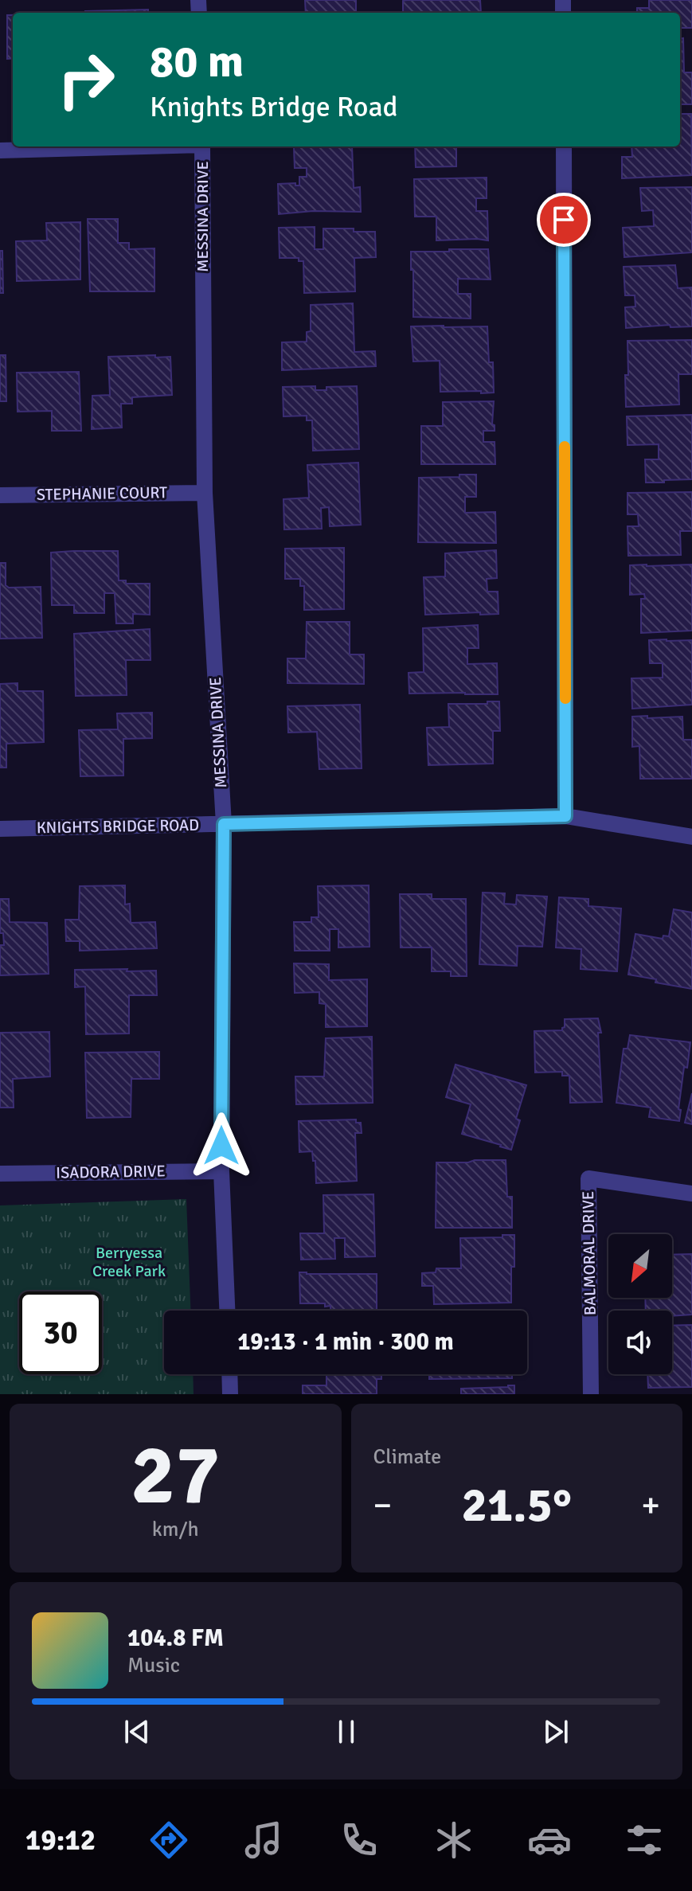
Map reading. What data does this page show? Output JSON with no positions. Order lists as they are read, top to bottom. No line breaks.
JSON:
{"streets":{"street":["MESSINA DRIVE","STEPHANIE COURT","KNIGHTS BRIDGE ROAD","ISADORA DRIVE","BALMORAL DRIVE"]},"crossings":[["MESSINA DRIVE","STEPHANIE COURT"],["MESSINA DRIVE","KNIGHTS BRIDGE ROAD"],["MESSINA DRIVE","ISADORA DRIVE"]],"parks":["Berryessa Creek Park"],"north":"bottom left","page":{"turn":["80 m","Knights Bridge Road"],"limit":"30","trip":"19:13 · 1 min · 300 m","tile":[["27","km/h"],"Climate"],"heat":["−","21.5°","+"],"song":["104.8 FM","Music"],"tabs":"19:12"}}
